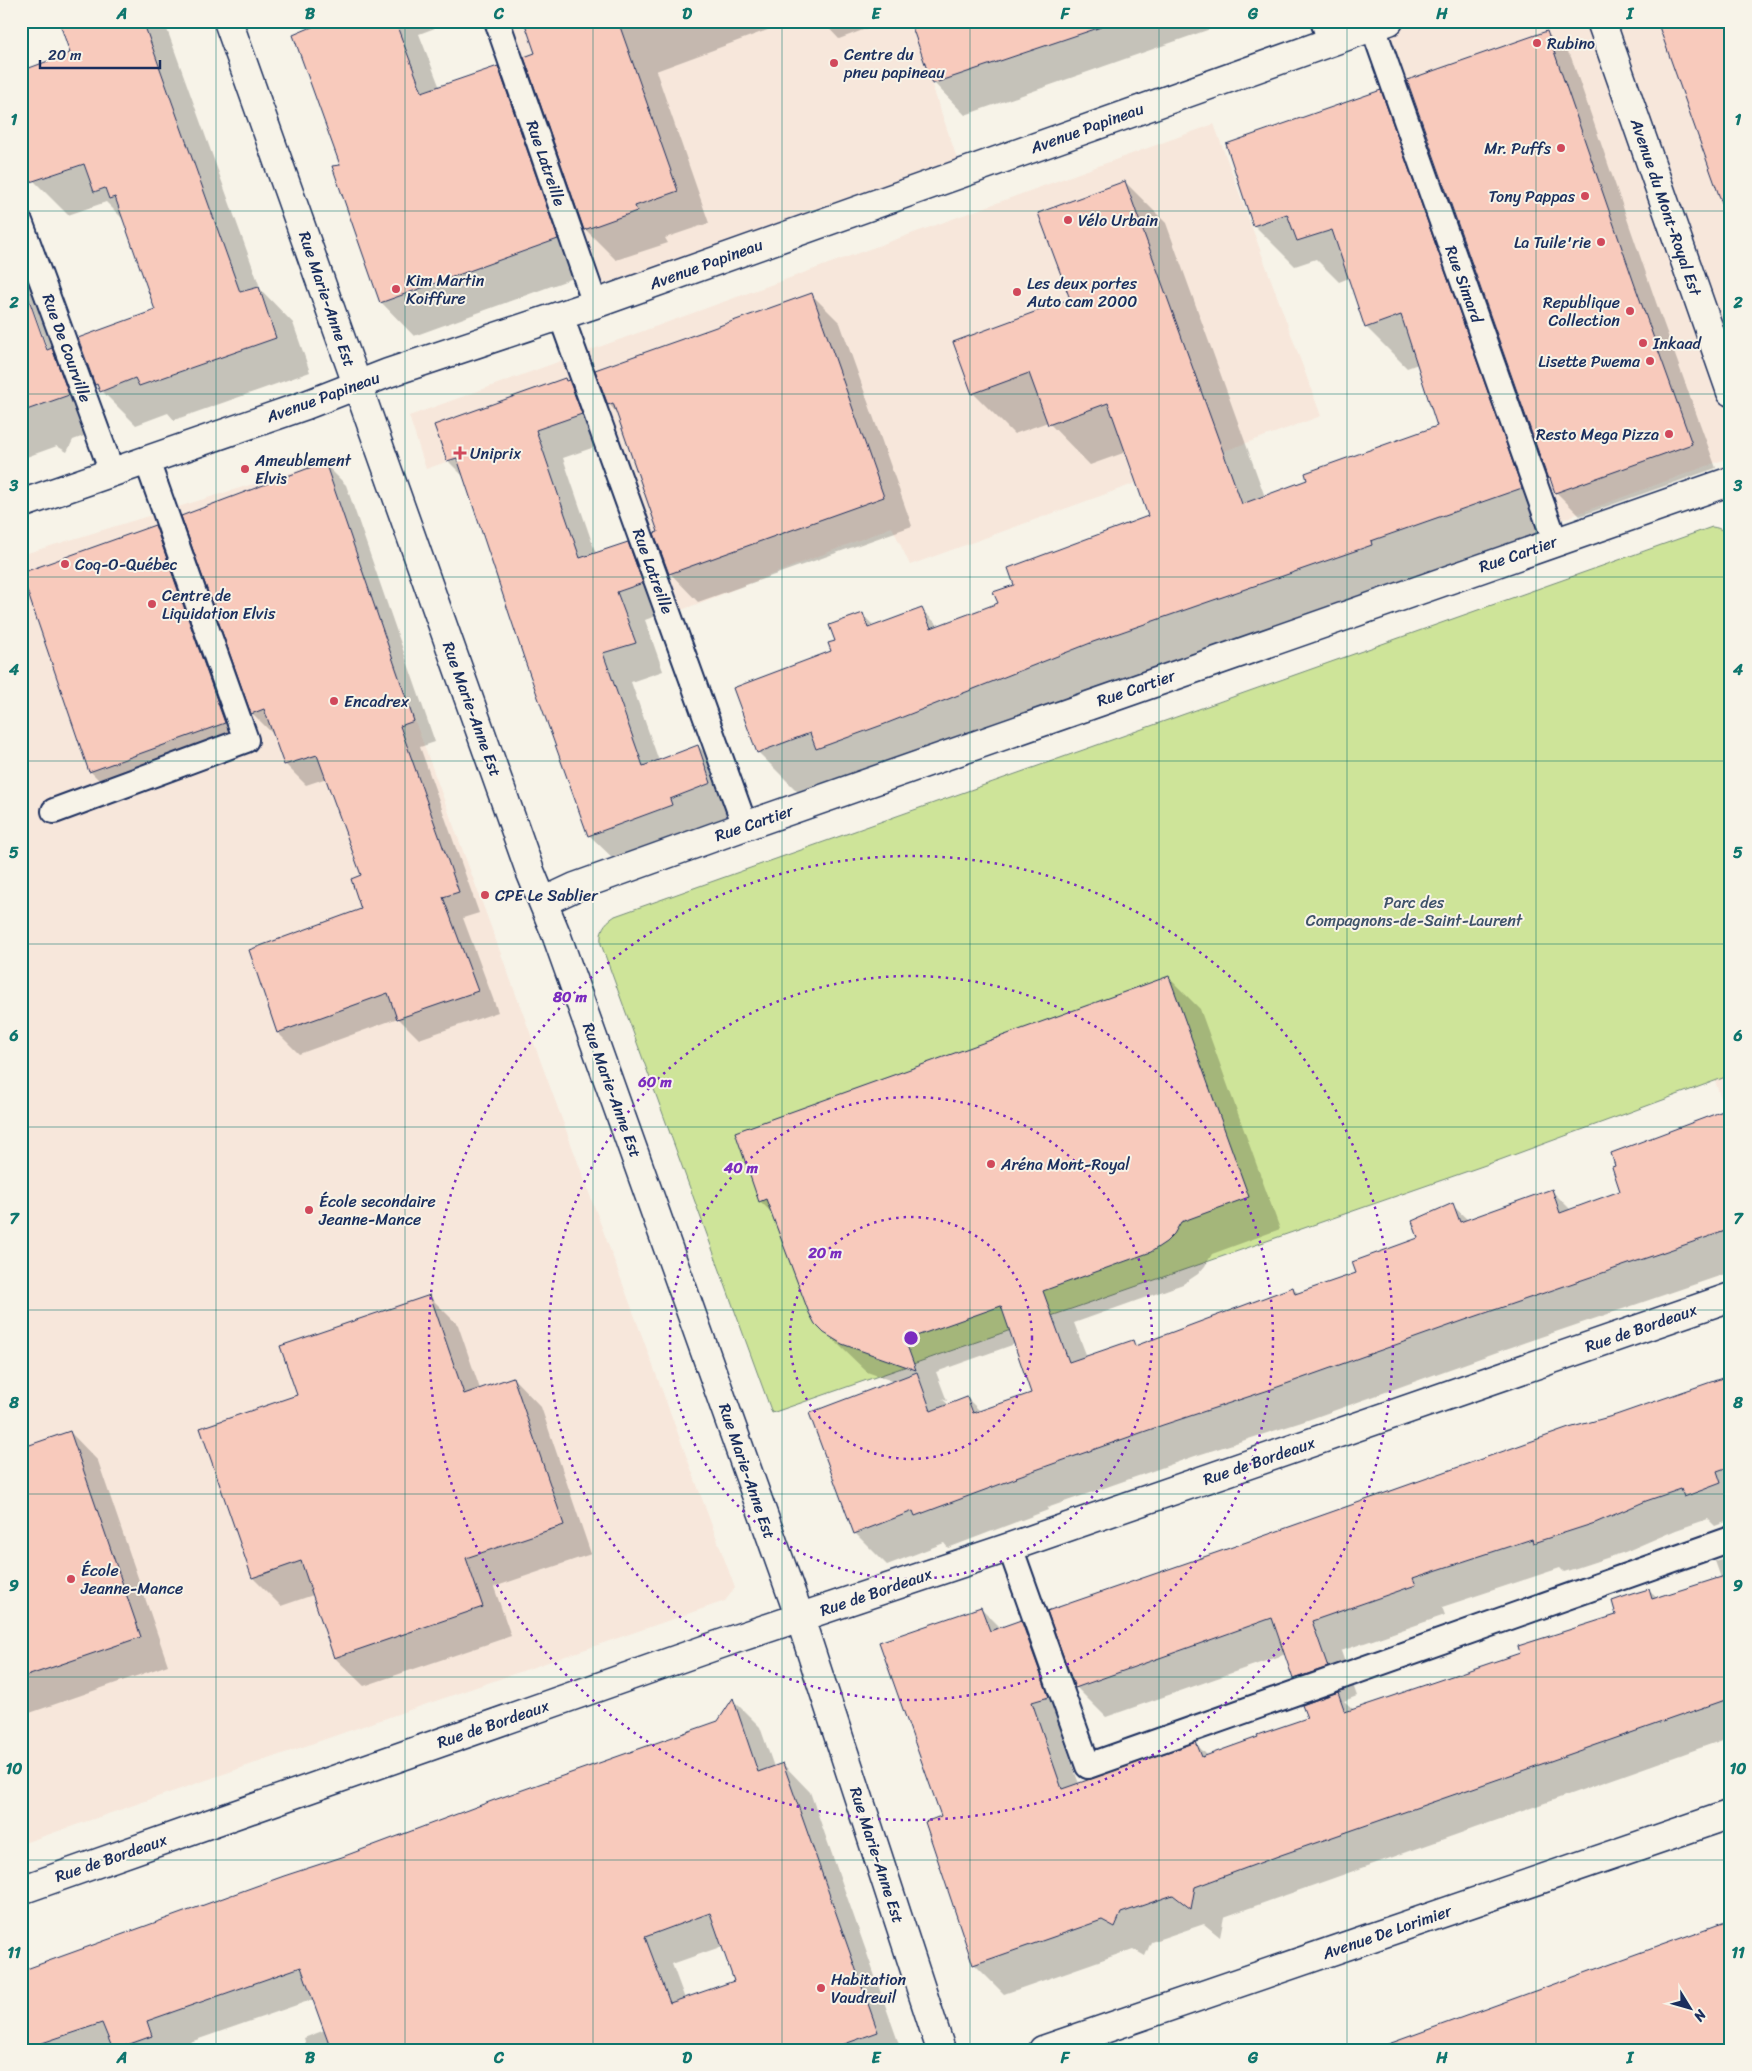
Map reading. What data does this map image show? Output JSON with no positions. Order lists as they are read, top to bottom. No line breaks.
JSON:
{"streets":{"street":["Avenue Papineau","Avenue du Mont-Royal Est","Rue Marie-Anne Est","Rue Cartier","Rue de Bordeaux","Avenue De Lorimier"],"lane":["Rue Latreille","Rue Simard","Rue De Courville"]},"crossings":[["Avenue Papineau","Rue Latreille"],["Avenue Papineau","Rue Simard"],["Avenue Papineau","Rue Marie-Anne Est"],["Avenue Papineau","Rue De Courville"],["Rue Latreille","Rue Cartier"],["Rue Simard","Rue Cartier"],["Rue Marie-Anne Est","Rue Cartier"],["Rue Marie-Anne Est","Rue de Bordeaux"]],"parks":["Parc des Compagnons-de-Saint-Laurent"],"places":{"other":["Rubino","Centre du pneu papineau","Mr. Puffs","Tony Pappas","Vélo Urbain","La Tuile'rie","Kim Martin Koiffure","Les deux portes Auto cam 2000","Republique Collection","Inkaad","Lisette Pwema","Resto Mega Pizza","Ameublement Elvis","Coq-O-Québec","Centre de Liquidation Elvis","Encadrex","CPE Le Sablier","Aréna Mont-Royal","École secondaire Jeanne-Mance","École Jeanne-Mance","Habitation Vaudreuil"],"health":["Uniprix"]},"scale_bar":"20 m","north":"bottom right","grid":{"columns":["A","B","C","D","E","F","G","H","I"],"rows":["1","2","3","4","5","6","7","8","9","10","11"]},"rings":["80 m","60 m","40 m","20 m"]}
